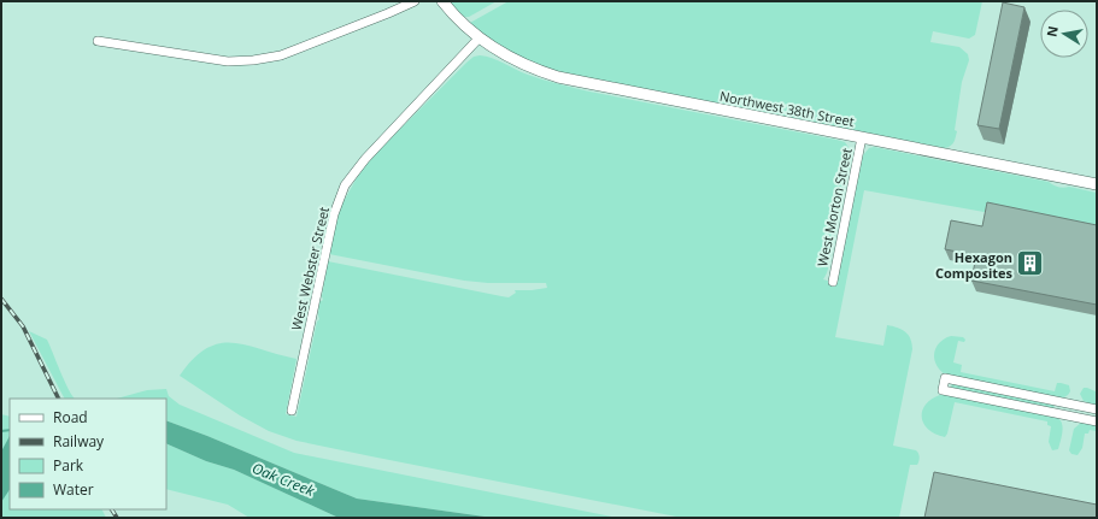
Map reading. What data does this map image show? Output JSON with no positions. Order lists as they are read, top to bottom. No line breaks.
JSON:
{"streets":{"main road":["Northwest 38th Street"],"street":["West Morton Street","West Webster Street"]},"crossings":[["Northwest 38th Street","West Morton Street"],["Northwest 38th Street","West Webster Street"]],"water":["Oak Creek"],"places":{"building":["Hexagon Composites"]},"legend":["Road","Railway","Park","Water"],"north":"left"}
